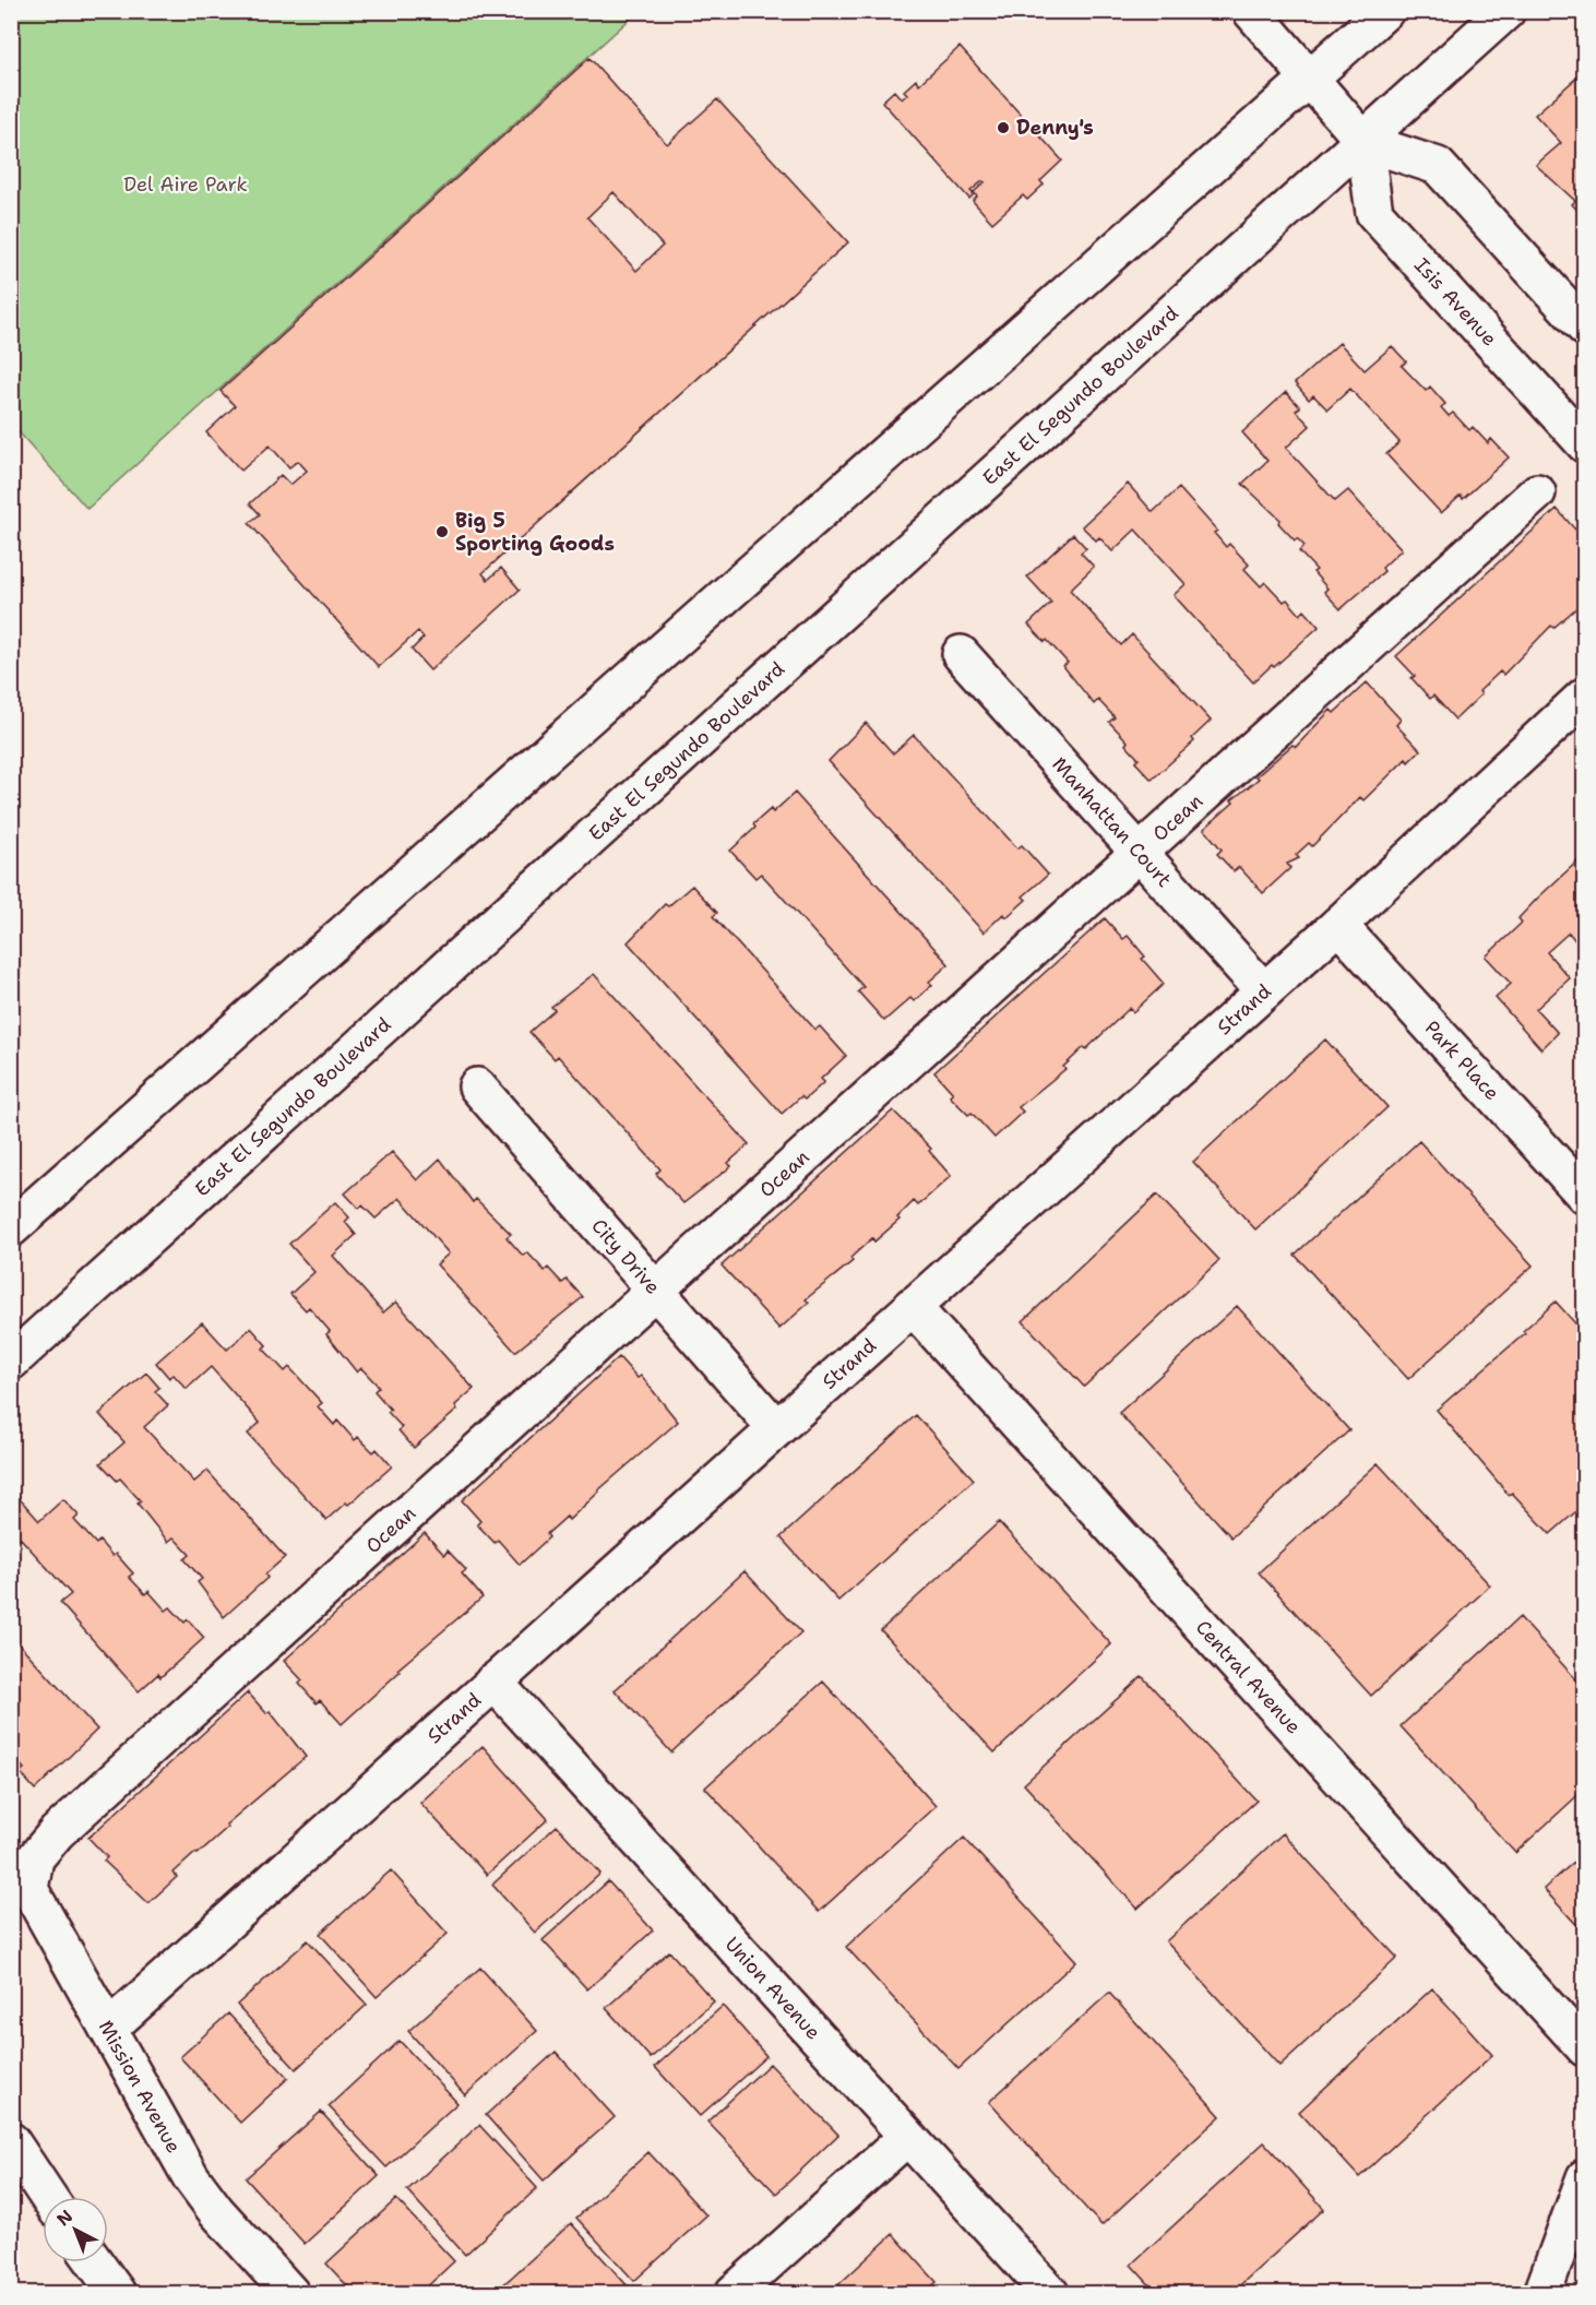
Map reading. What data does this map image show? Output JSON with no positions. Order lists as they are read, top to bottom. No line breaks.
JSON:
{"streets":{"street":["Isis Avenue","East El Segundo Boulevard","Ocean","Manhattan Court","Strand","Park Place","City Drive","Central Avenue","Union Avenue","Mission Avenue"]},"crossings":[["Isis Avenue","East El Segundo Boulevard"],["Ocean","Manhattan Court"],["Ocean","City Drive"],["Ocean","Mission Avenue"],["Manhattan Court","Strand"],["Strand","Park Place"],["Strand","City Drive"],["Strand","Central Avenue"],["Strand","Union Avenue"],["Strand","Mission Avenue"]],"parks":["Del Aire Park"],"places":["Denny's","Big 5 Sporting Goods"],"north":"top left"}
